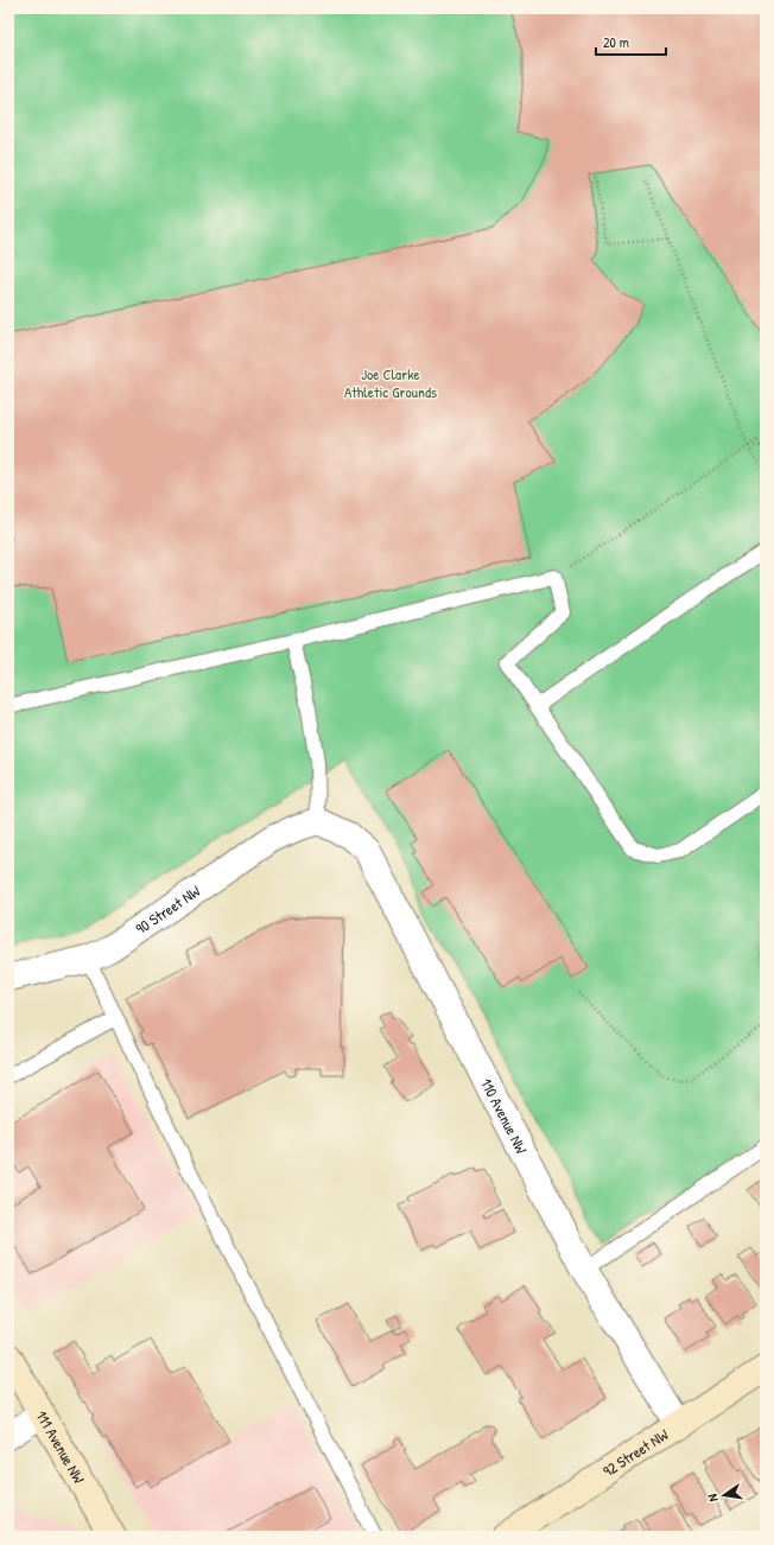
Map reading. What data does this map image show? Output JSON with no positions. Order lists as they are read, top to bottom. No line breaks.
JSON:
{"streets":{"street":["90 Street NW","110 Avenue NW","111 Avenue NW","92 Street NW"]},"crossings":[["90 Street NW","110 Avenue NW"],["110 Avenue NW","92 Street NW"]],"parks":["Joe Clarke Athletic Grounds"],"scale_bar":"20 m","north":"left"}
